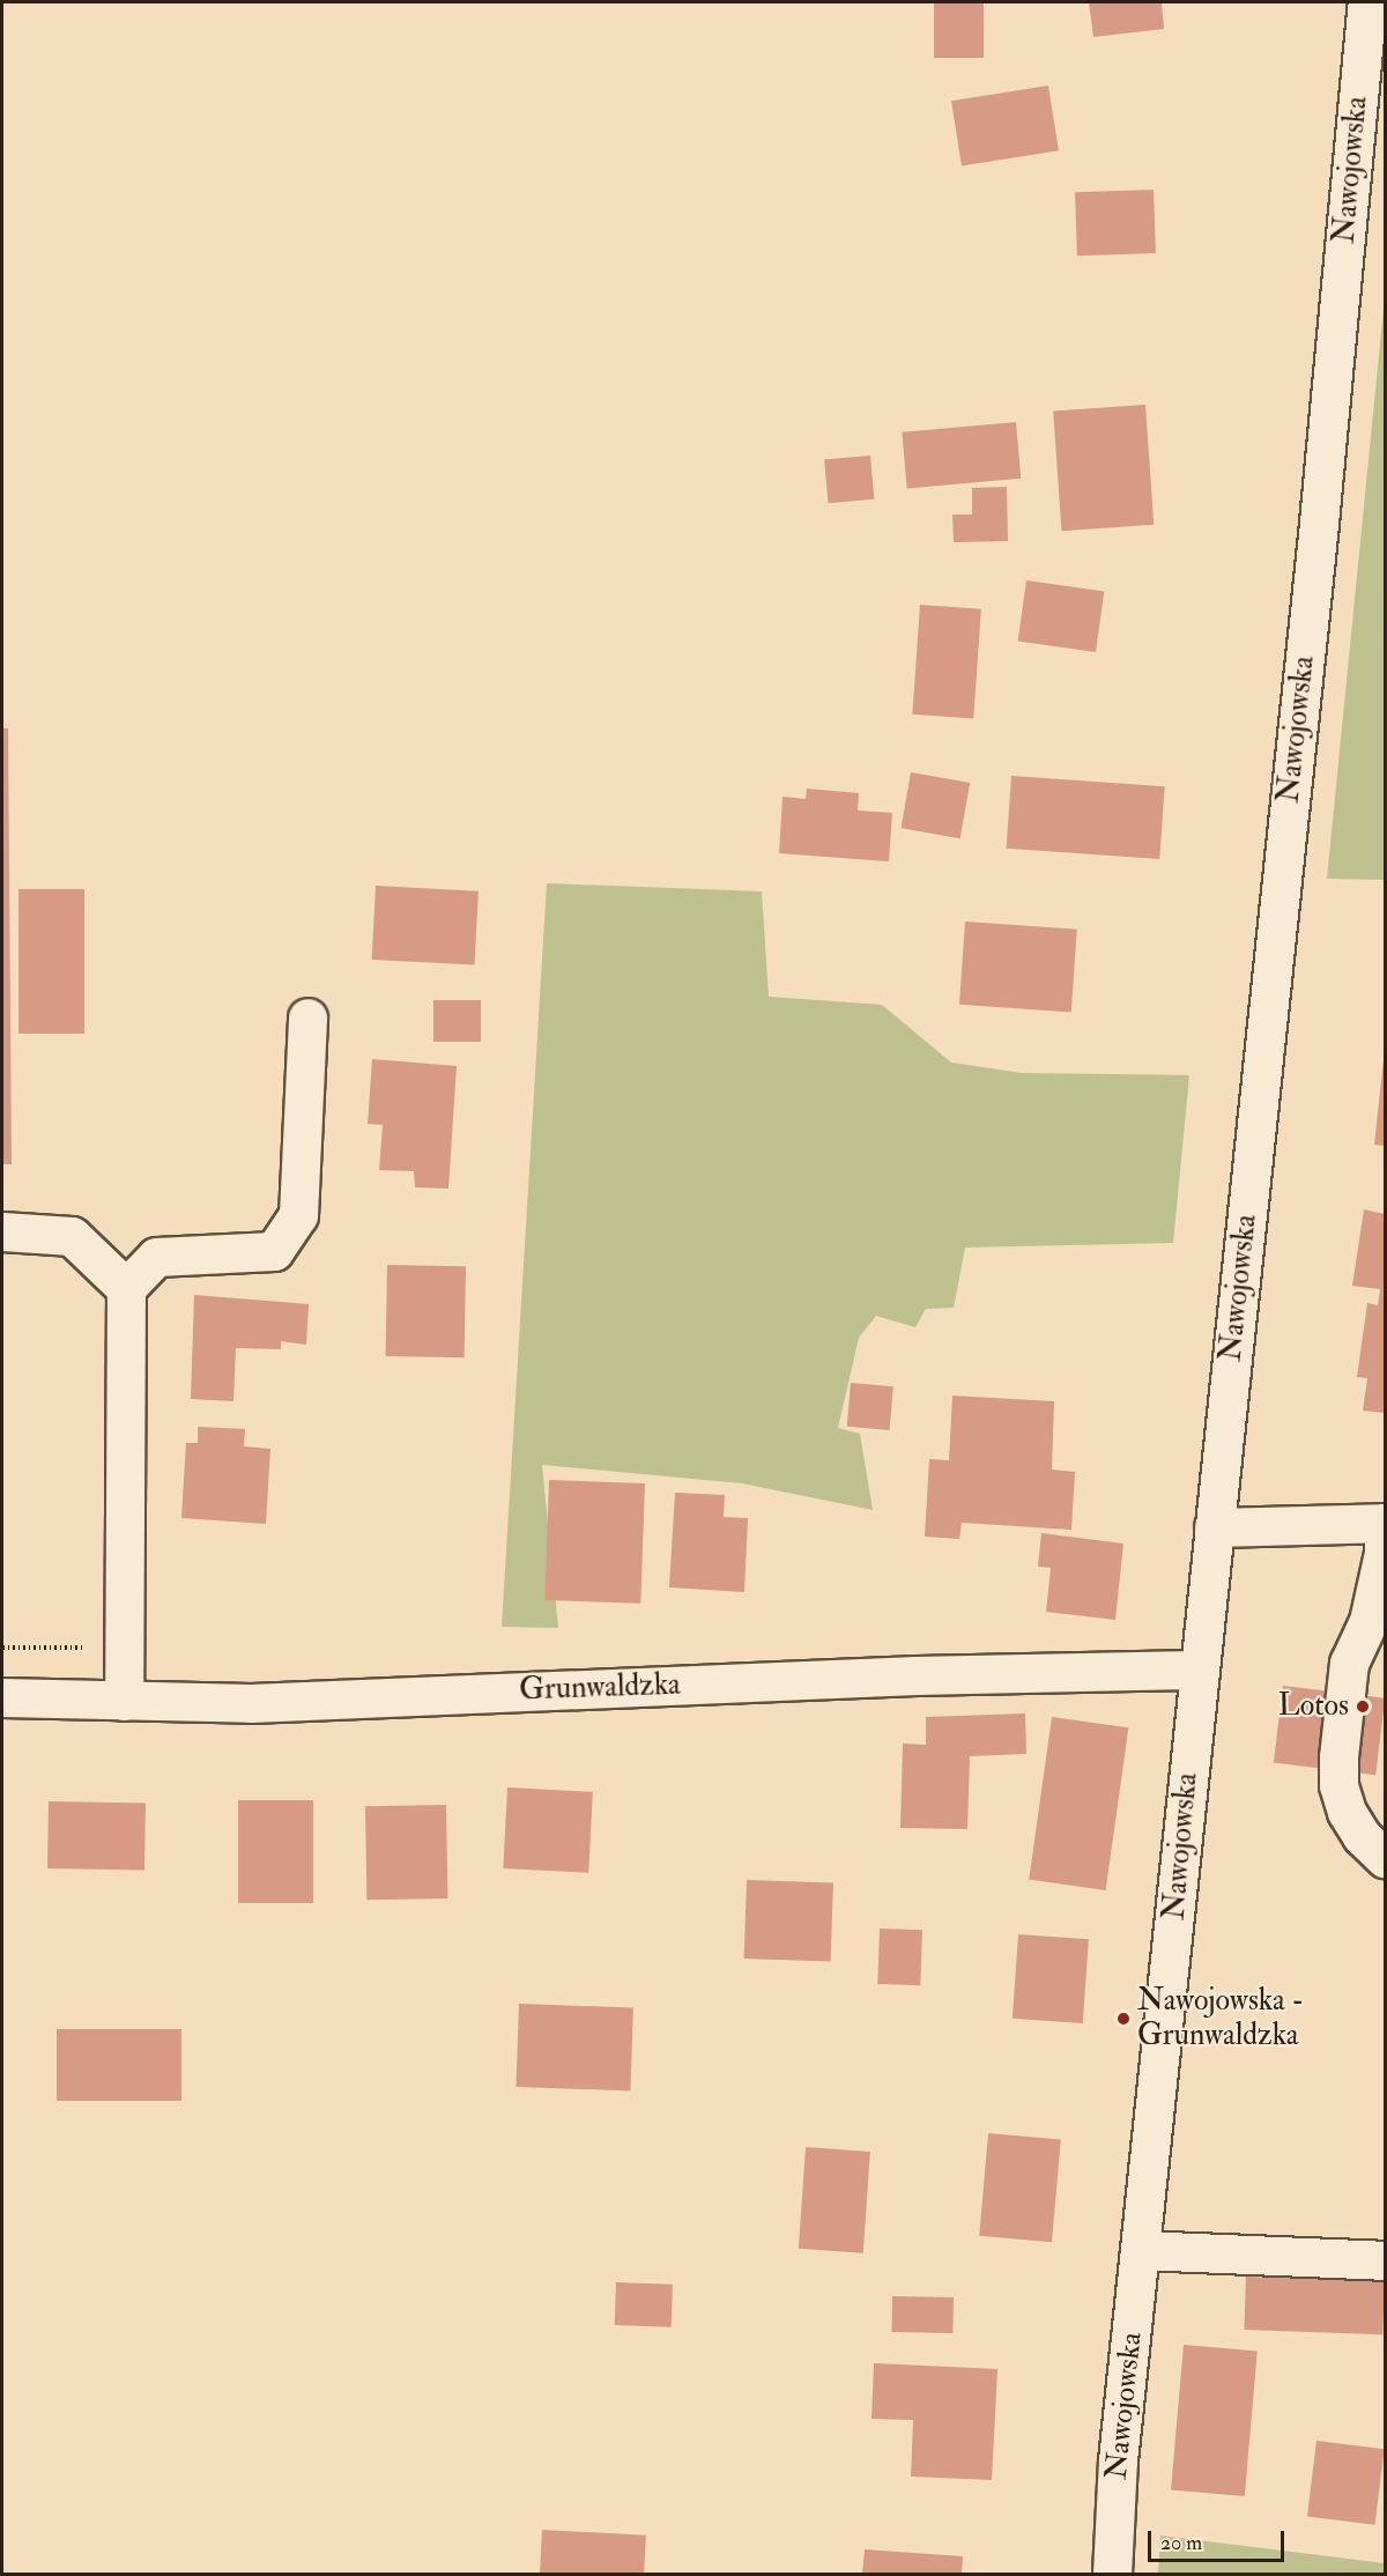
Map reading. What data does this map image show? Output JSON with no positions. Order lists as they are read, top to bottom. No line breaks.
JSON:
{"streets":{"street":["Nawojowska","Grunwaldzka"]},"crossings":[["Nawojowska","Grunwaldzka"]],"places":["Lotos","Nawojowska - Grunwaldzka"],"scale_bar":"20 m"}
